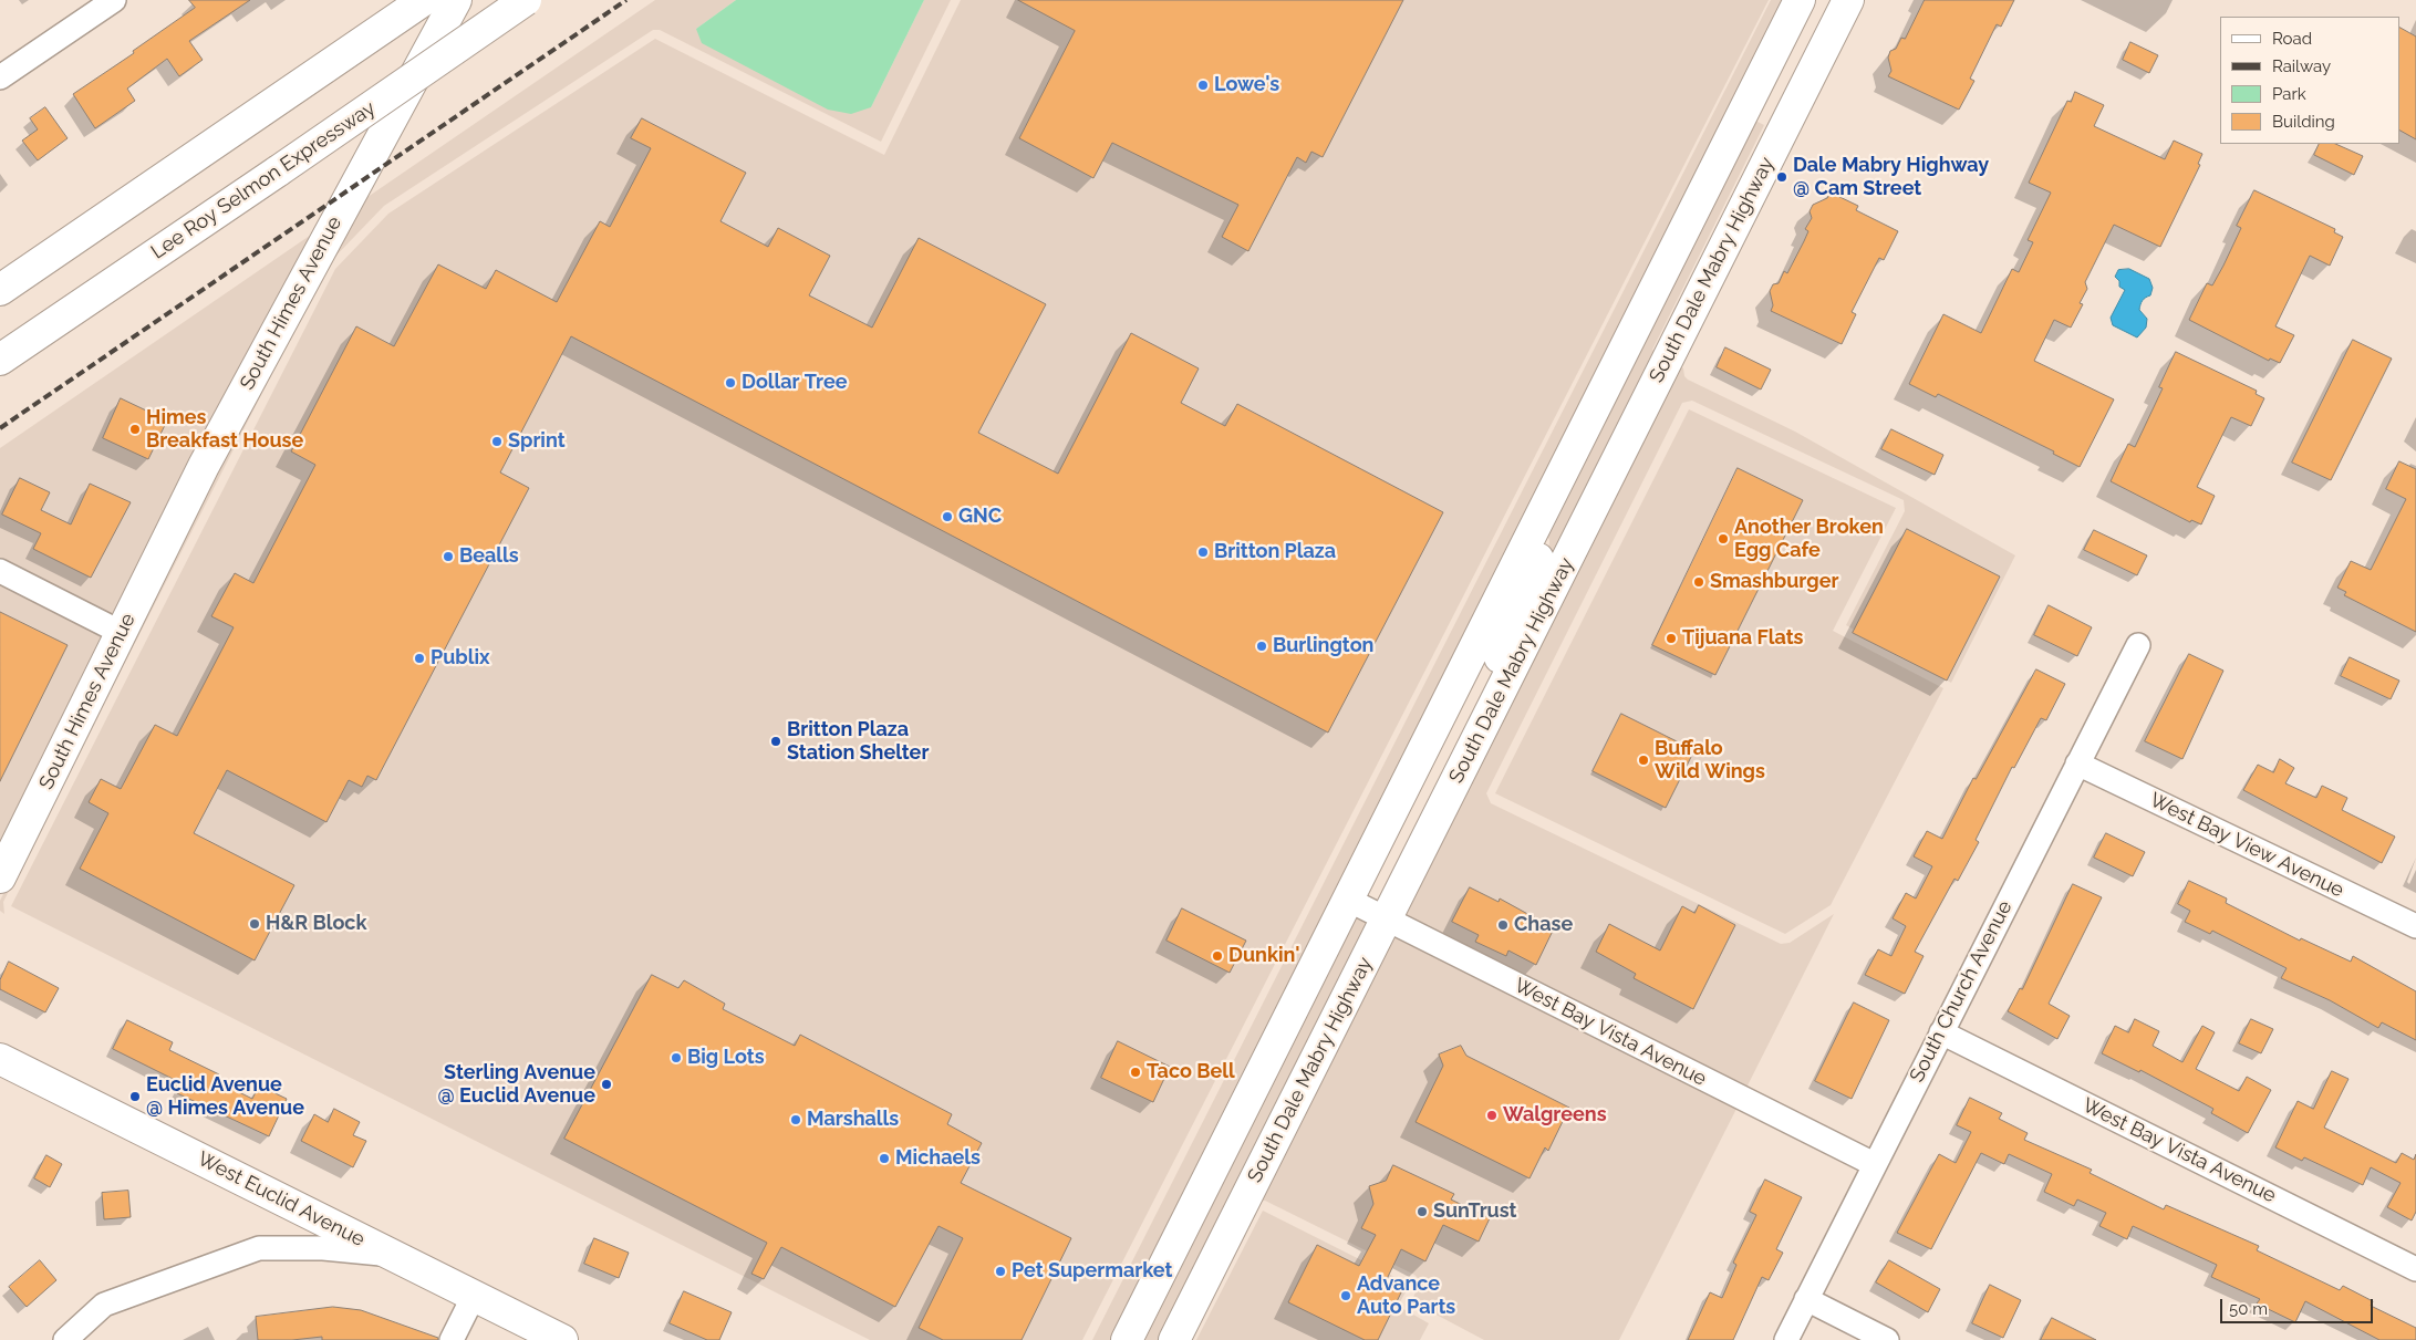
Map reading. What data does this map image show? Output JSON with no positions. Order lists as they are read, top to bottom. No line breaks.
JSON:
{"streets":{"main road":["Lee Roy Selmon Expressway","South Dale Mabry Highway","South Himes Avenue","West Euclid Avenue"],"street":["West Bay View Avenue","South Church Avenue","West Bay Vista Avenue"]},"crossings":[["South Dale Mabry Highway","West Bay Vista Avenue"],["West Bay View Avenue","South Church Avenue"],["South Church Avenue","West Bay Vista Avenue"]],"places":["Lowe's","Dale Mabry Highway @ Cam Street","Dollar Tree","Himes Breakfast House","Sprint","GNC","Another Broken Egg Cafe","Britton Plaza","Bealls","Smashburger","Tijuana Flats","Burlington","Publix","Britton Plaza Station Shelter","Buffalo Wild Wings","H&R Block","Chase","Dunkin'","Big Lots","Taco Bell","Sterling Avenue @ Euclid Avenue","Euclid Avenue @ Himes Avenue","Walgreens","Marshalls","Michaels","SunTrust","Pet Supermarket","Advance Auto Parts"],"legend":["Road","Railway","Park","Building"],"scale_bar":"50 m"}
